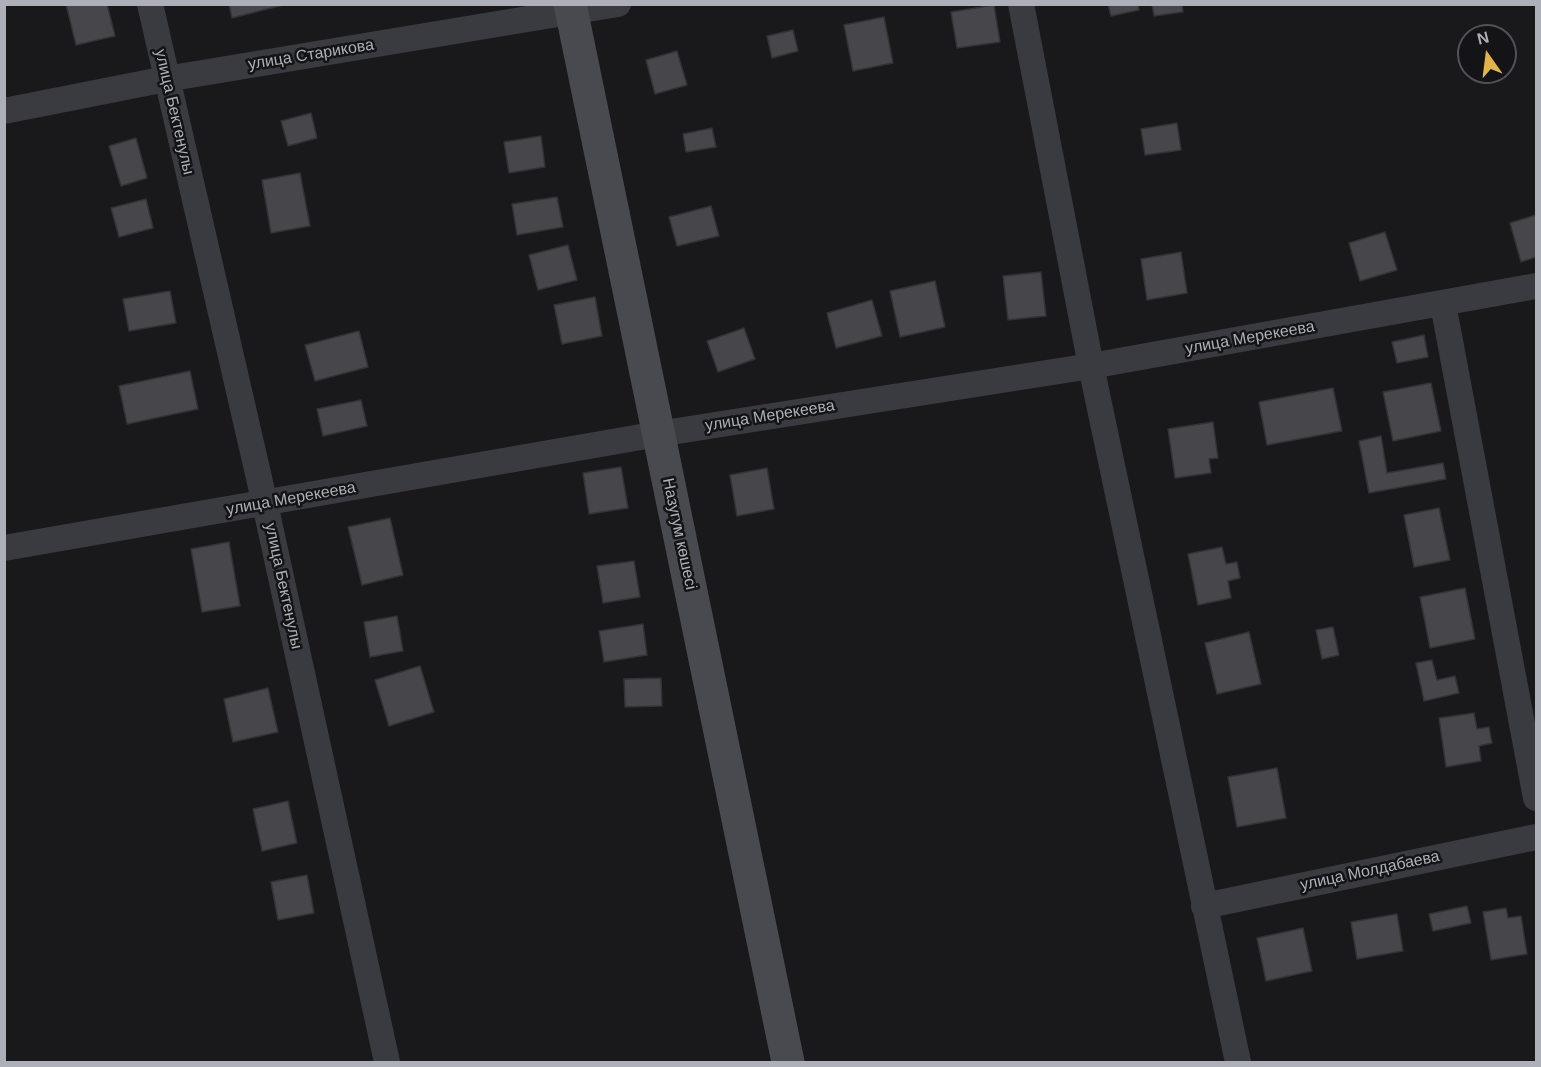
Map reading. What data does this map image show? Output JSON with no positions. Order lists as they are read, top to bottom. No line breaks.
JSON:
{"streets":{"street":["улица Старикова","улица Бектенулы","улица Мерекеева","Назугум көшесі","улица Молдабаева"]},"crossings":[["улица Старикова","улица Бектенулы"],["улица Старикова","Назугум көшесі"],["улица Бектенулы","улица Мерекеева"],["улица Мерекеева","Назугум көшесі"]],"north":"top"}
